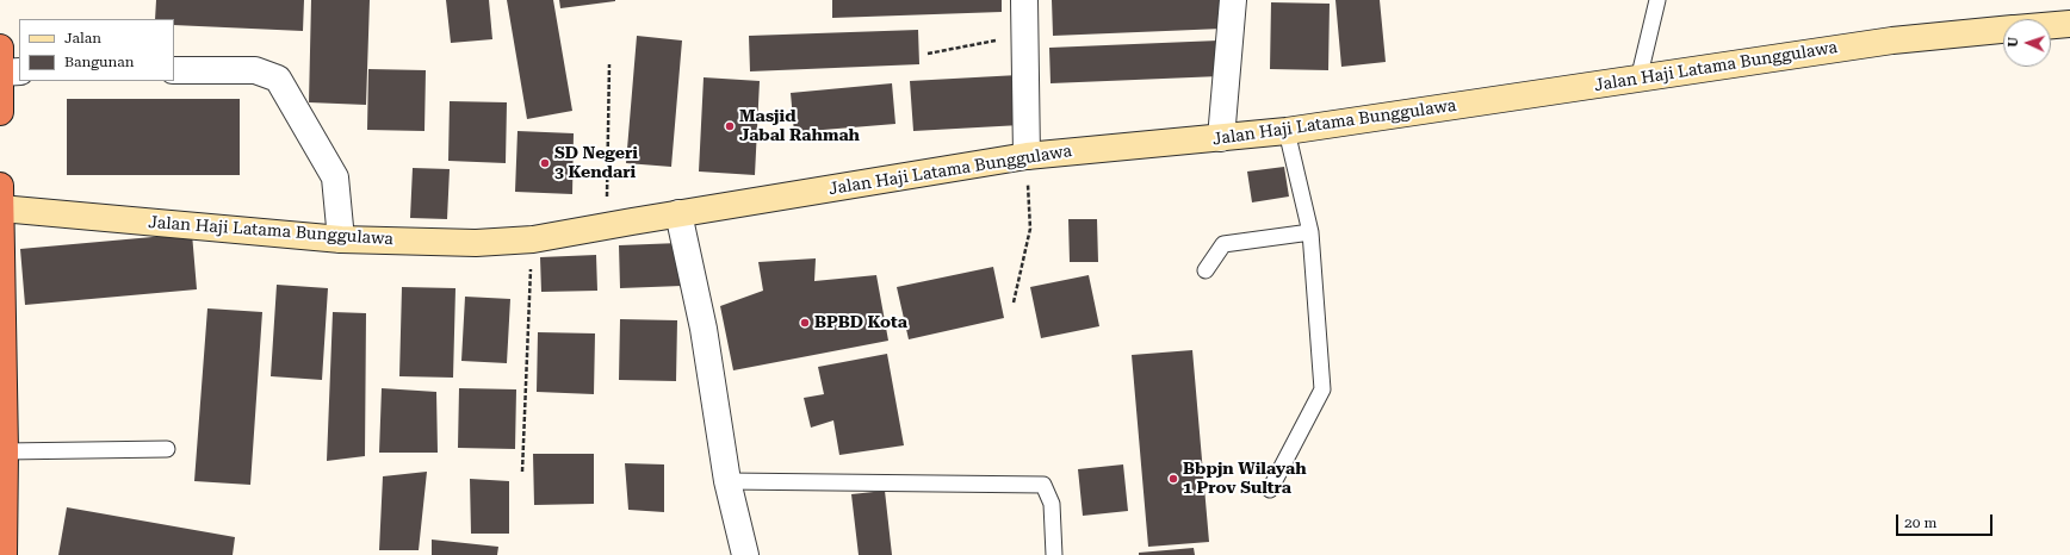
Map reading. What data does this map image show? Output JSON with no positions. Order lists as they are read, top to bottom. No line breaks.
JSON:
{"streets":{"main road":["Jalan Haji Latama Bunggulawa"]},"places":["Masjid Jabal Rahmah","SD Negeri 3 Kendari","BPBD Kota","Bbpjn Wilayah 1 Prov Sultra"],"legend":["Jalan","Bangunan"],"scale_bar":"20 m","north":"left"}
